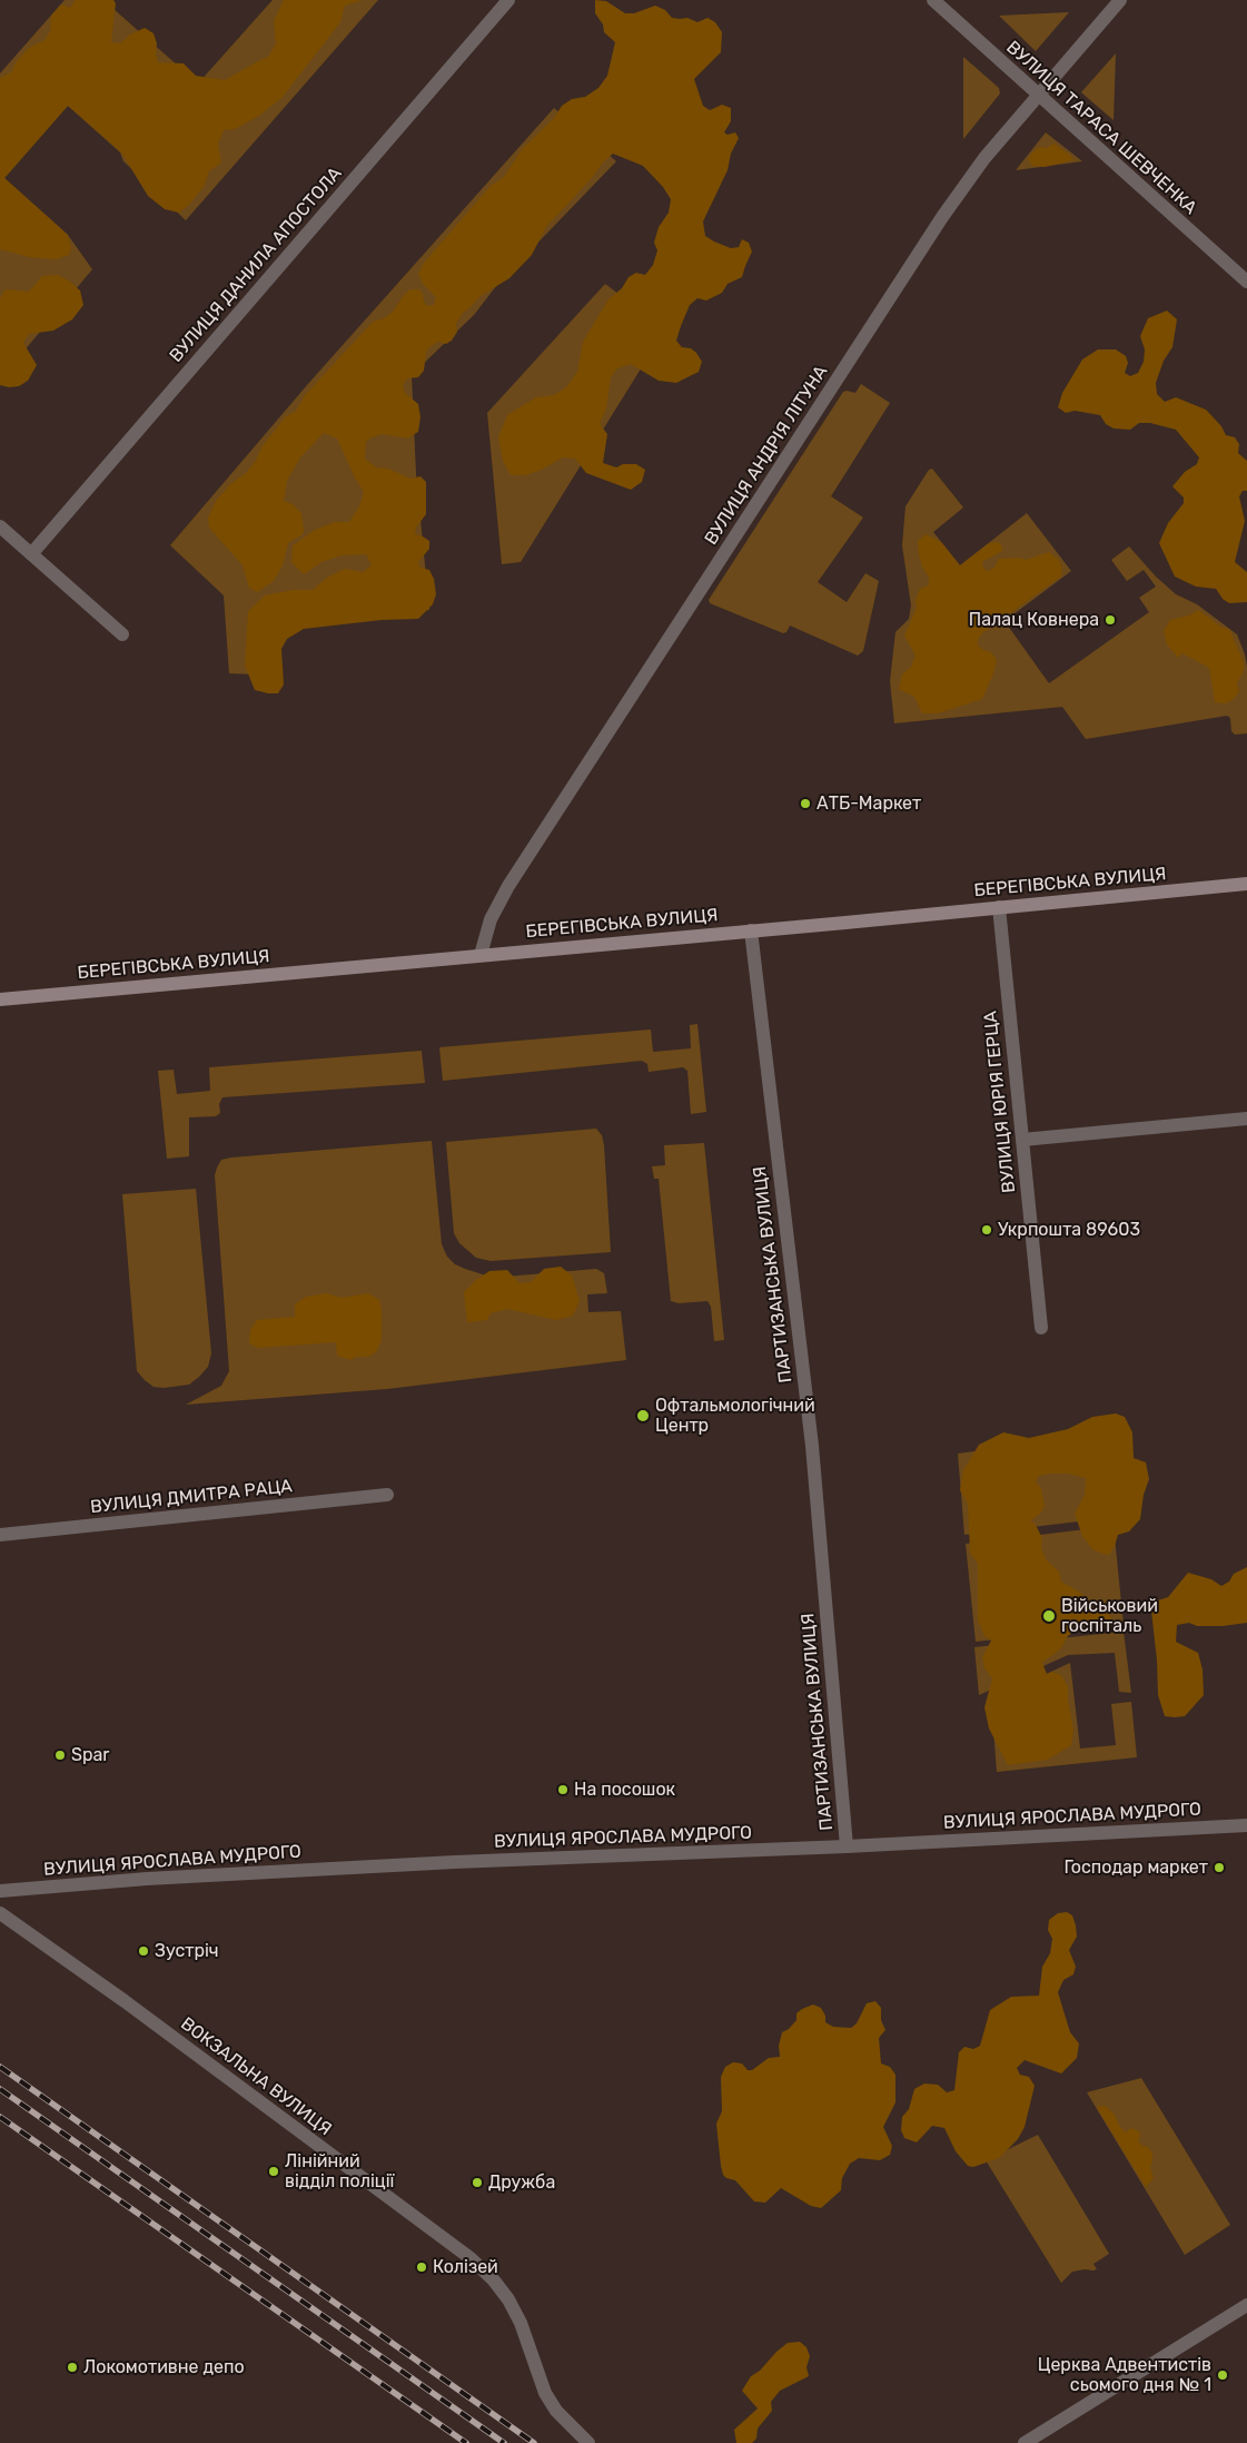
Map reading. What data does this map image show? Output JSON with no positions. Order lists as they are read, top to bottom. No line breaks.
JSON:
{"streets":{"main road":["БЕРЕГІВСЬКА ВУЛИЦЯ"],"street":["ВУЛИЦЯ ТАРАСА ШЕВЧЕНКА","ВУЛИЦЯ ДАНИЛА АПОСТОЛА","ВУЛИЦЯ АНДРІЯ ЛІТУНА","ВУЛИЦЯ ЮРІЯ ГЕРЦА","ПАРТИЗАНСЬКА ВУЛИЦЯ","ВУЛИЦЯ ДМИТРА РАЦА","ВУЛИЦЯ ЯРОСЛАВА МУДРОГО","ВОКЗАЛЬНА ВУЛИЦЯ"]},"crossings":[["ВУЛИЦЯ ТАРАСА ШЕВЧЕНКА","ВУЛИЦЯ АНДРІЯ ЛІТУНА"],["ВУЛИЦЯ АНДРІЯ ЛІТУНА","БЕРЕГІВСЬКА ВУЛИЦЯ"],["БЕРЕГІВСЬКА ВУЛИЦЯ","ВУЛИЦЯ ЮРІЯ ГЕРЦА"],["БЕРЕГІВСЬКА ВУЛИЦЯ","ПАРТИЗАНСЬКА ВУЛИЦЯ"],["ПАРТИЗАНСЬКА ВУЛИЦЯ","ВУЛИЦЯ ЯРОСЛАВА МУДРОГО"]],"places":["Палац Ковнера","АТБ-Маркет","Укрпошта 89603","Офтальмологічний Центр","Військовий госпіталь","Spar","На посошок","Господар маркет","Зустріч","Лінійний відділ поліції","Дружба","Колізей","Локомотивне депо","Церква Адвентистів сьомого дня № 1"]}
